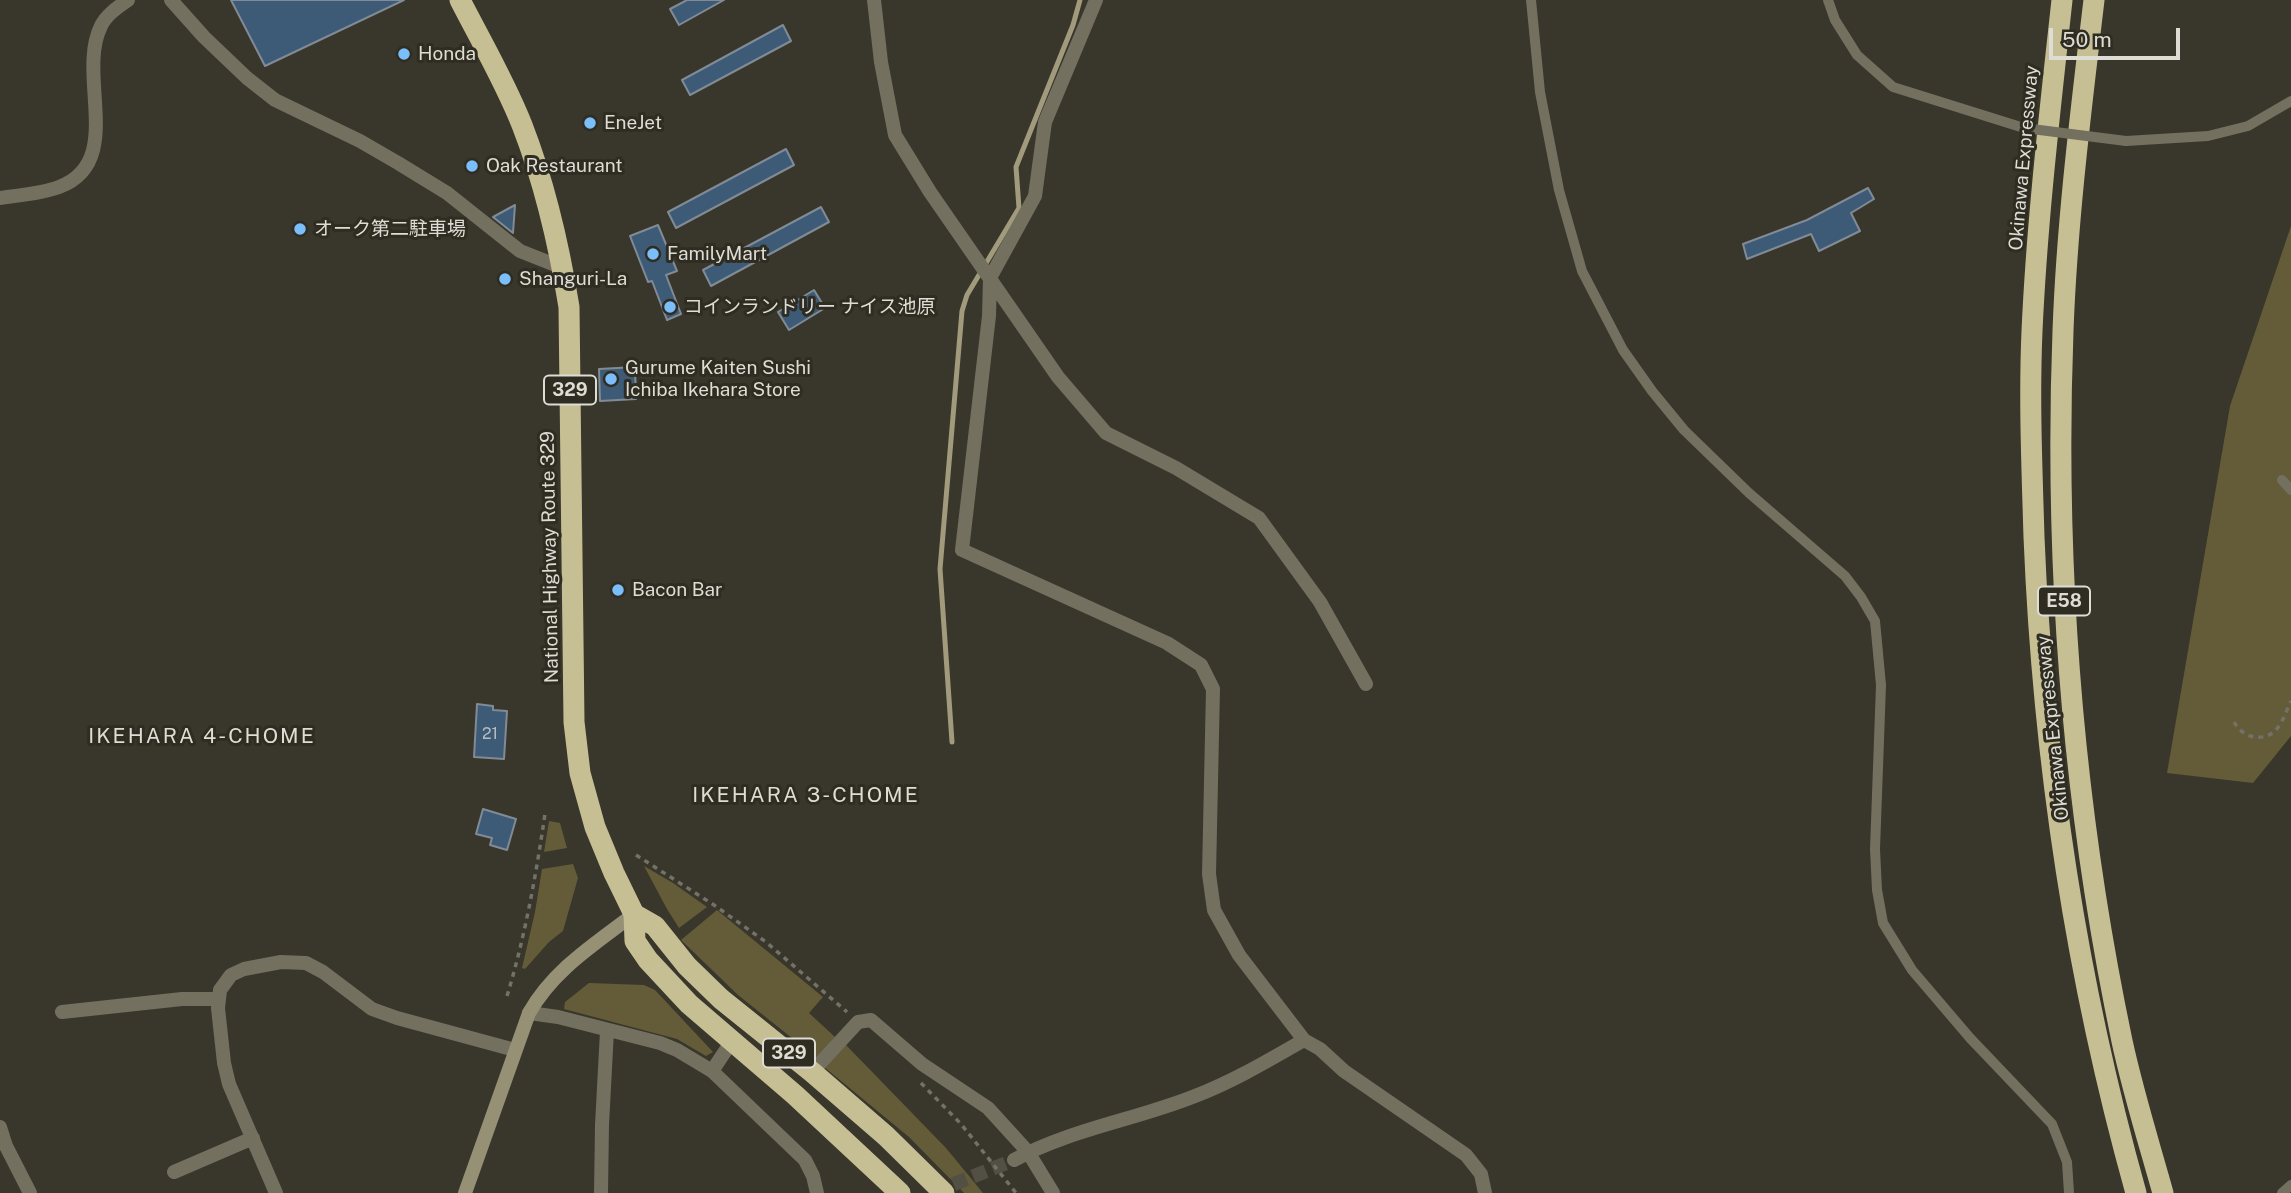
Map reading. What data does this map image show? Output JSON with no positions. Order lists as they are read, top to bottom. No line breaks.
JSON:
{"streets":{"highway":["Okinawa Expressway","329","National Highway Route 329","E58"]},"districts":["IKEHARA 4-CHOME","IKEHARA 3-CHOME"],"places":["Honda","EneJet","Oak Restaurant","オーク第二駐車場","FamilyMart","Shanguri-La","コインランドリー ナイス池原","Gurume Kaiten Sushi Ichiba Ikehara Store","Bacon Bar"],"house_numbers":["21"],"scale_bar":"50 m"}
